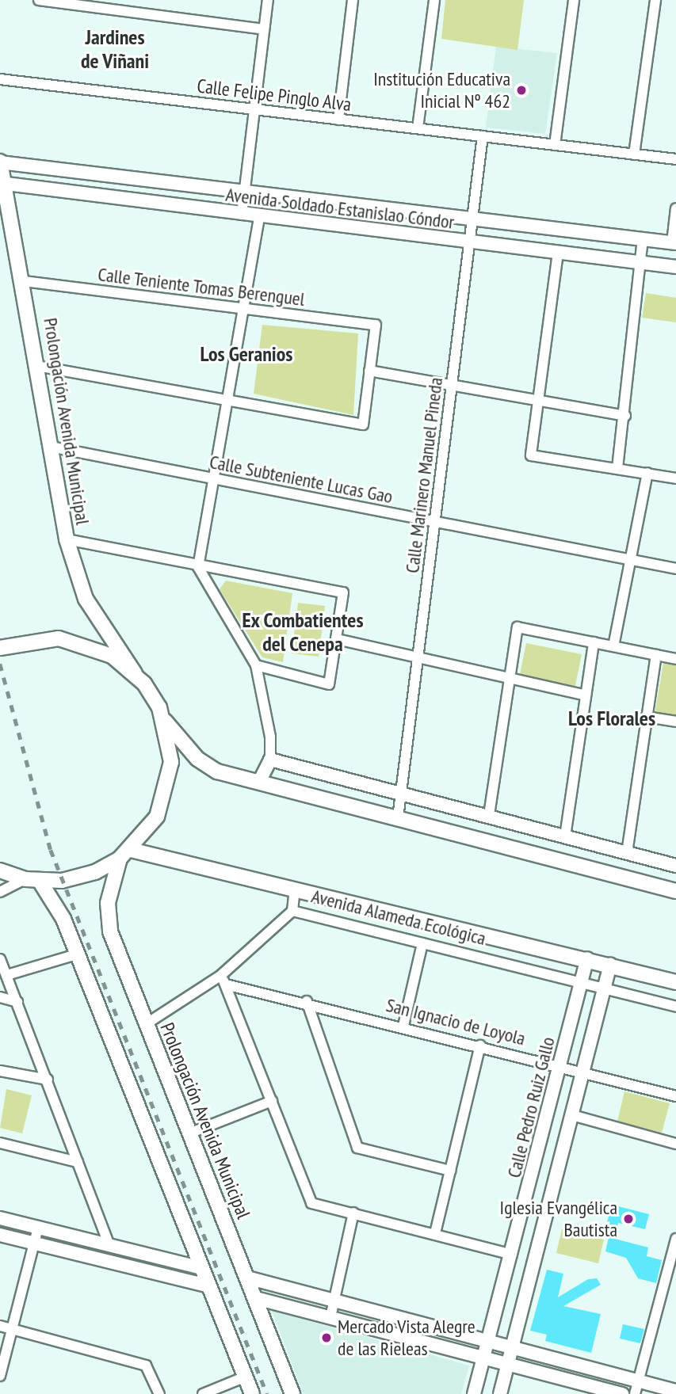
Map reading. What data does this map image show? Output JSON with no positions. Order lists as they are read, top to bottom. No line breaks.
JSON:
{"streets":{"main road":["Prolongación Avenida Municipal","Avenida Alameda Ecológica"],"street":["Calle Felipe Pinglo Alva","Avenida Soldado Estanislao Cóndor","Calle Teniente Tomas Berenguel","Calle Marinero Manuel Pineda","Calle Subteniente Lucas Gao","San Ignacio de Loyola","Calle Pedro Ruiz Gallo"]},"crossings":[["Calle Felipe Pinglo Alva","Calle Marinero Manuel Pineda"],["Avenida Soldado Estanislao Cóndor","Prolongación Avenida Municipal"],["Avenida Soldado Estanislao Cóndor","Calle Marinero Manuel Pineda"],["Calle Teniente Tomas Berenguel","Prolongación Avenida Municipal"],["Prolongación Avenida Municipal","Calle Subteniente Lucas Gao"],["Prolongación Avenida Municipal","Avenida Alameda Ecológica"],["Calle Marinero Manuel Pineda","Calle Subteniente Lucas Gao"],["Avenida Alameda Ecológica","Calle Pedro Ruiz Gallo"],["San Ignacio de Loyola","Calle Pedro Ruiz Gallo"]],"districts":["Jardines de Viñani","Los Geranios","Ex Combatientes del Cenepa","Los Florales"],"places":["Institución Educativa Inicial Nº 462","Iglesia Evangélica Bautista","Mercado Vista Alegre de las Rieleas"]}
